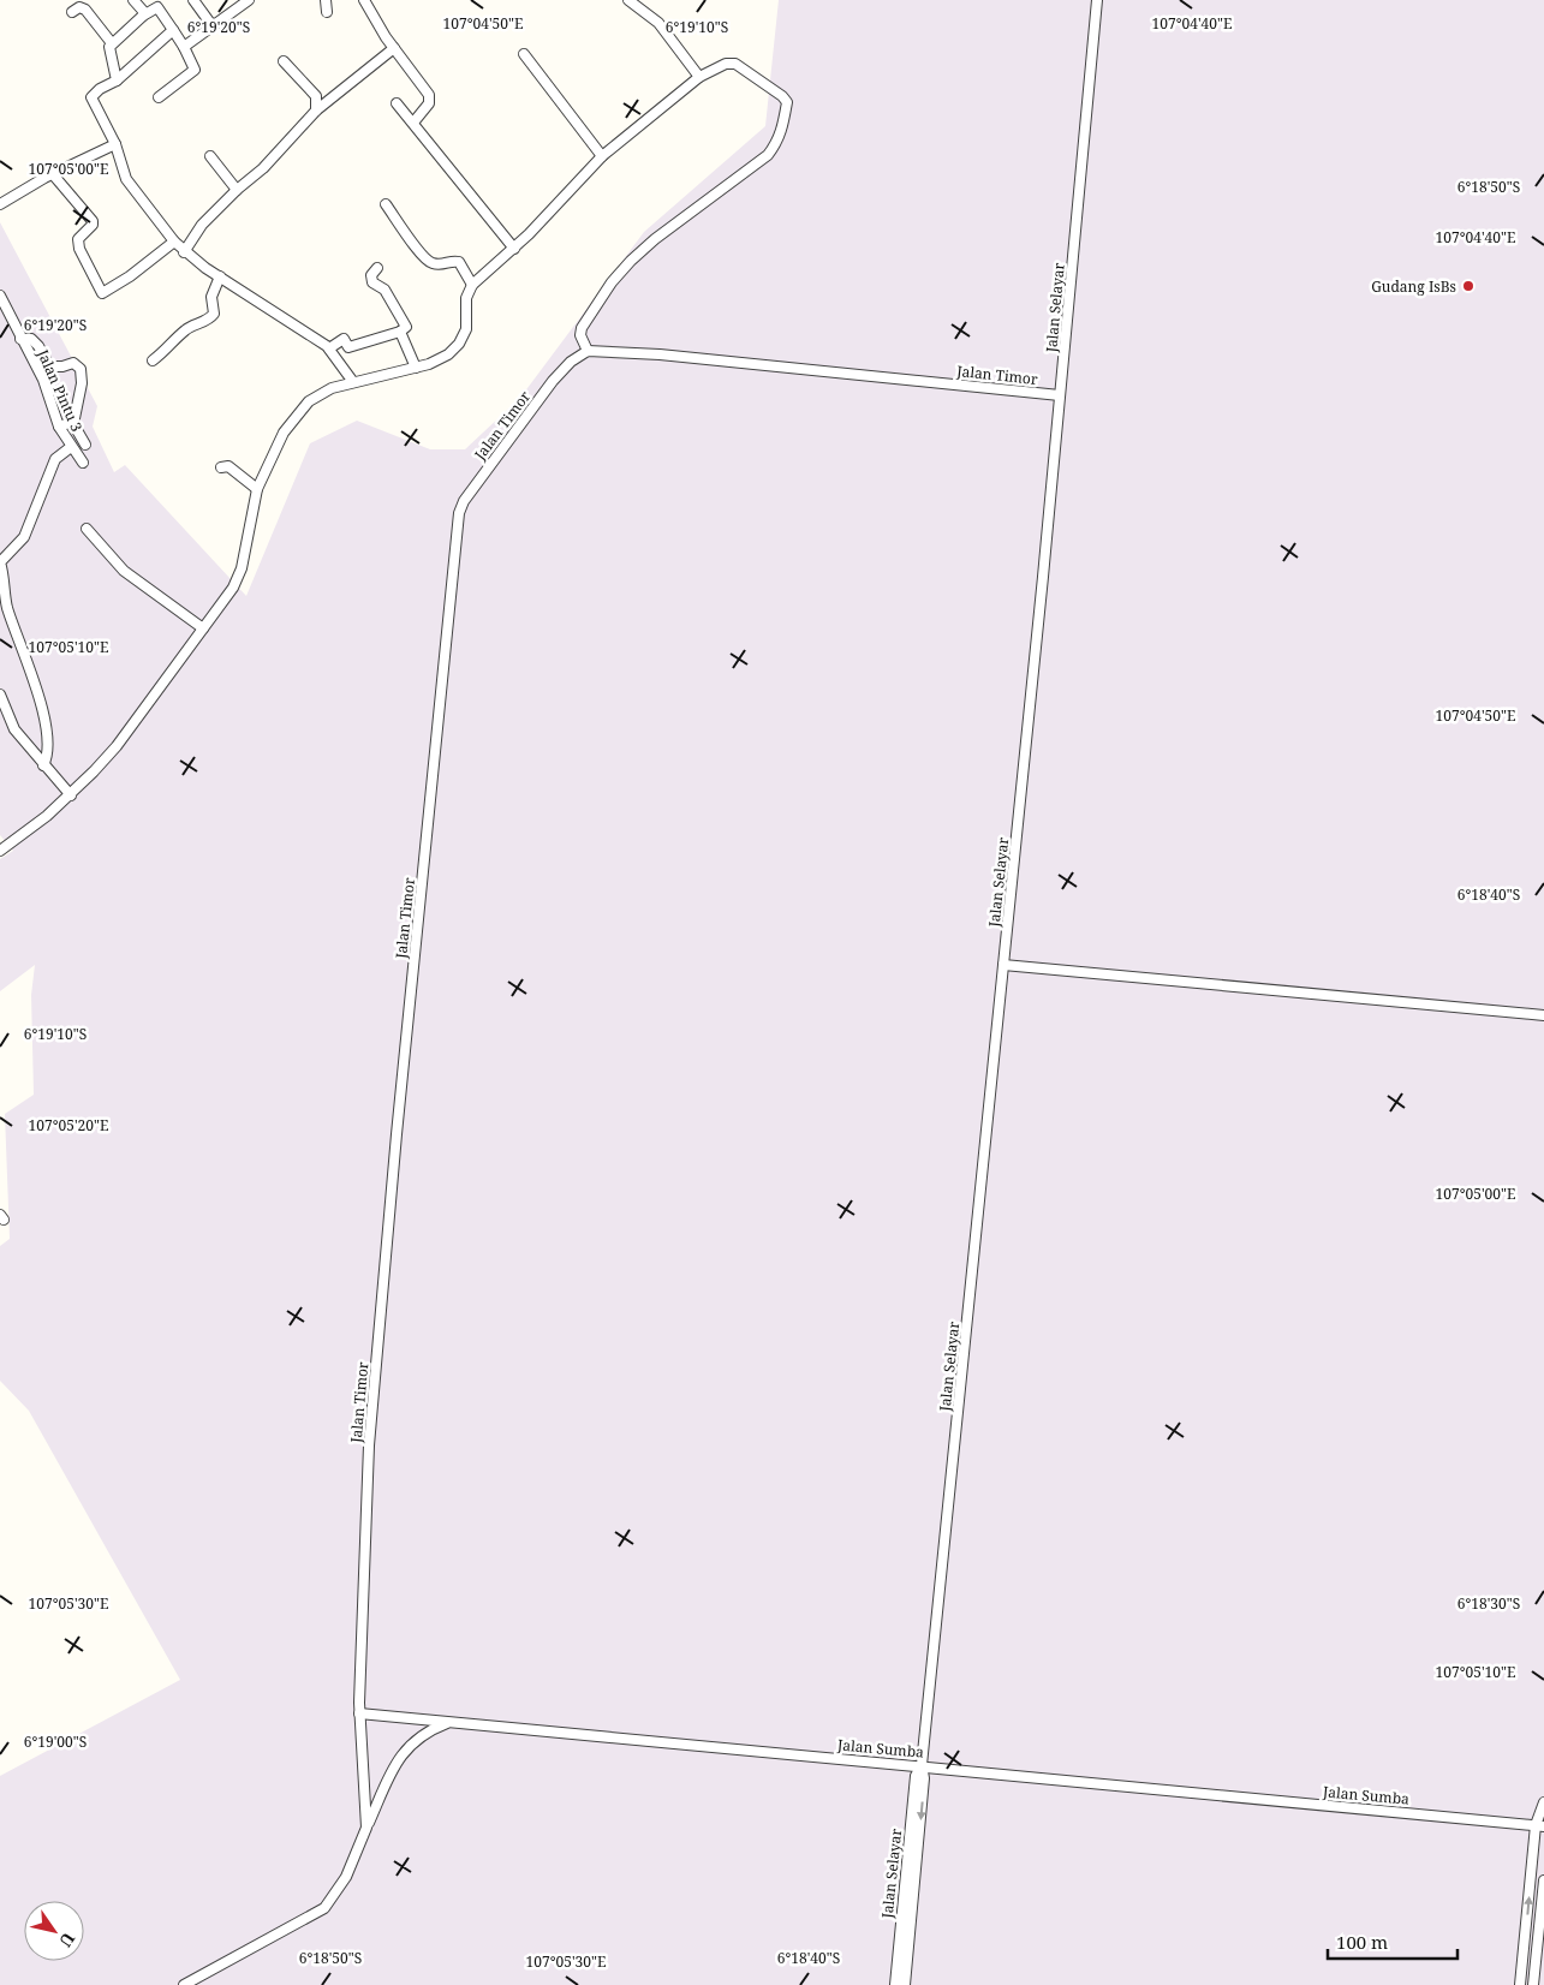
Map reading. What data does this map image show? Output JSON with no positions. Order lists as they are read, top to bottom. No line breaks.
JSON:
{"streets":{"street":["Jalan Selayar","Jalan Timor","Jalan Pintu 3","Jalan Sumba"]},"crossings":[["Jalan Selayar","Jalan Timor"],["Jalan Selayar","Jalan Sumba"],["Jalan Timor","Jalan Sumba"]],"places":["Gudang IsBs"],"scale_bar":"100 m","north":"bottom right","coordinates":["107°04'50\"E","107°04'40\"E","6°19'20\"S","6°19'10\"S","107°05'00\"E","6°18'50\"S","107°05'10\"E","6°18'40\"S","107°05'20\"E","107°05'30\"E","6°18'30\"S","6°19'00\"S"]}
